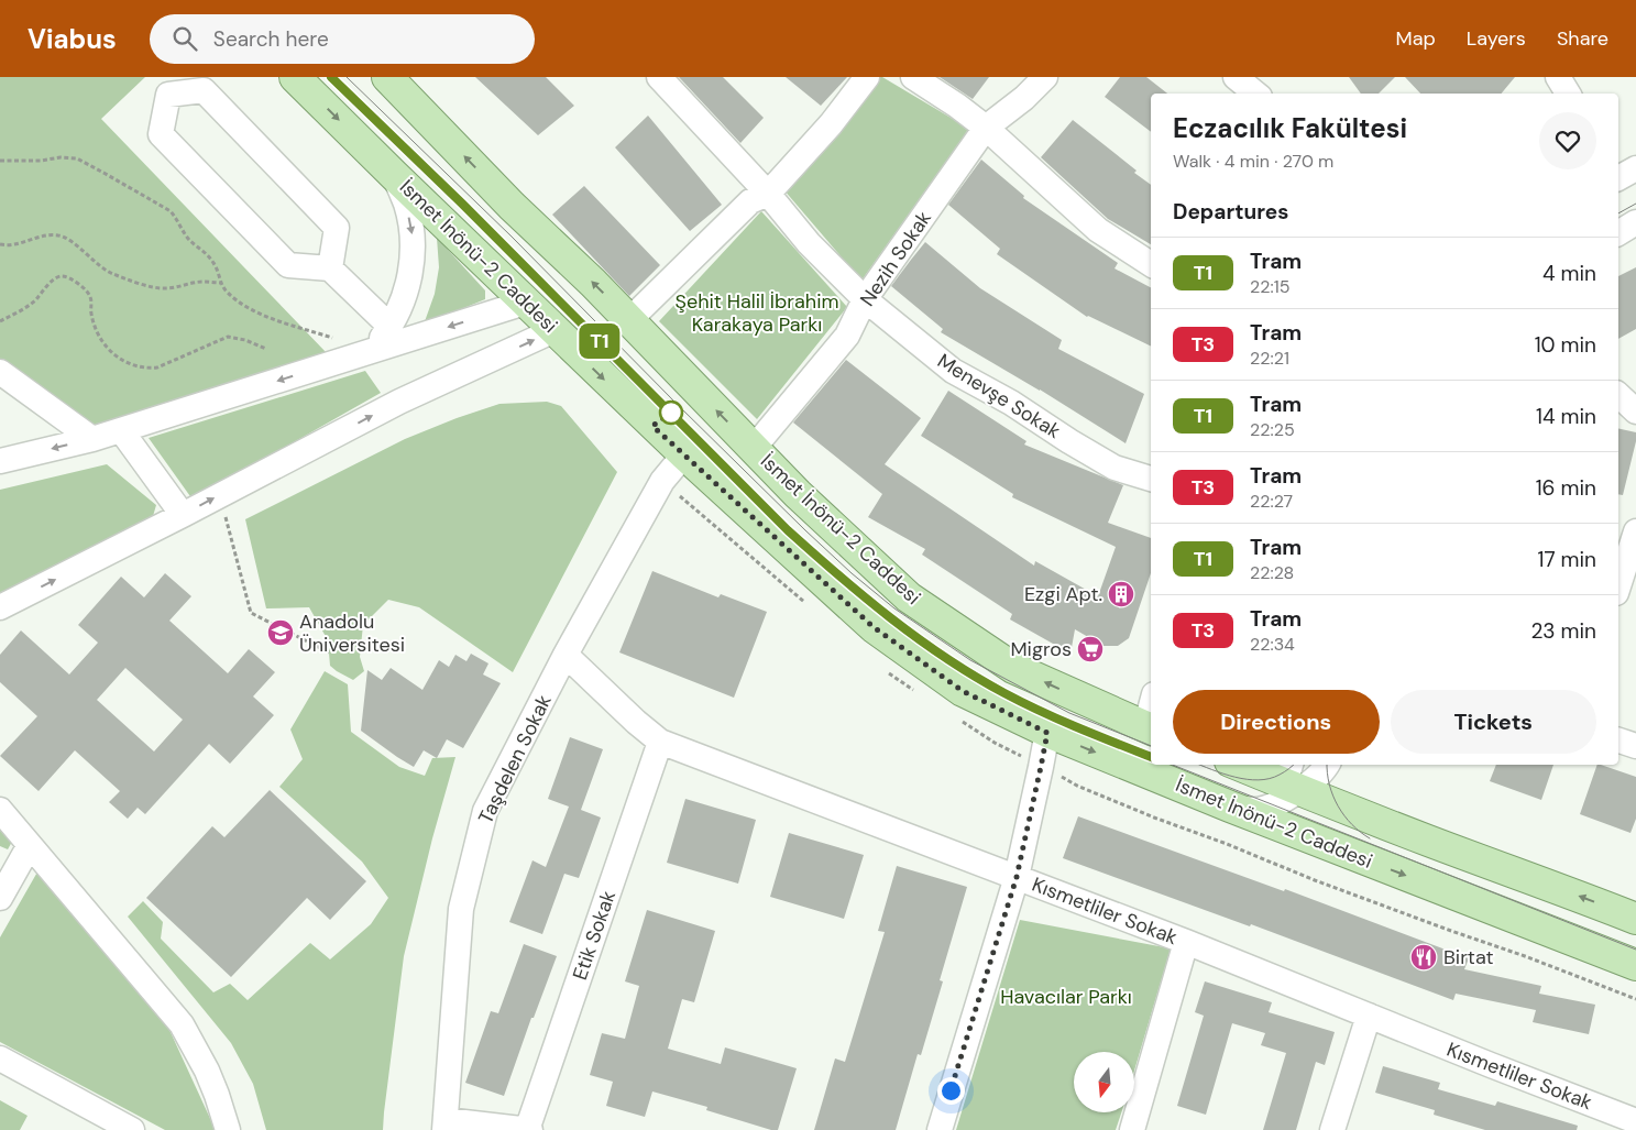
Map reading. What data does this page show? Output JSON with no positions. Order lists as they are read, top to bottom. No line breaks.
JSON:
{"streets":{"main road":["İsmet İnönü-2 Caddesi"],"street":["Nezih Sokak","Menevşe Sokak","Taşdelen Sokak","Kısmetliler Sokak","Etik Sokak"]},"crossings":[["İsmet İnönü-2 Caddesi","Nezih Sokak"],["İsmet İnönü-2 Caddesi","Taşdelen Sokak"],["Nezih Sokak","Menevşe Sokak"],["Taşdelen Sokak","Kısmetliler Sokak"],["Kısmetliler Sokak","Etik Sokak"]],"parks":["Şehit Halil İbrahim Karakaya Parkı","Havacılar Parkı"],"places":{"building":["Ezgi Apt."],"school or university":["Anadolu Üniversitesi"],"supermarket":["Migros"],"restaurant":["Birtat"]},"lines":["tram line T1"],"north":"bottom","page":{"header":"Viabus","search":"Search here","nav":["Map","Layers","Share"],"on_map":"T1","heading":[["Eczacılık Fakültesi","Walk · 4 min · 270 m"],"Departures"],"list":[{"mark":"T1","name":"Tram","note":"22:15","value":"4 min"},{"mark":"T3","name":"Tram","note":"22:21","value":"10 min"},{"mark":"T1","name":"Tram","note":"22:25","value":"14 min"},{"mark":"T3","name":"Tram","note":"22:27","value":"16 min"},{"mark":"T1","name":"Tram","note":"22:28","value":"17 min"},{"mark":"T3","name":"Tram","note":"22:34","value":"23 min"}],"buttons":["Directions","Tickets"]}}
